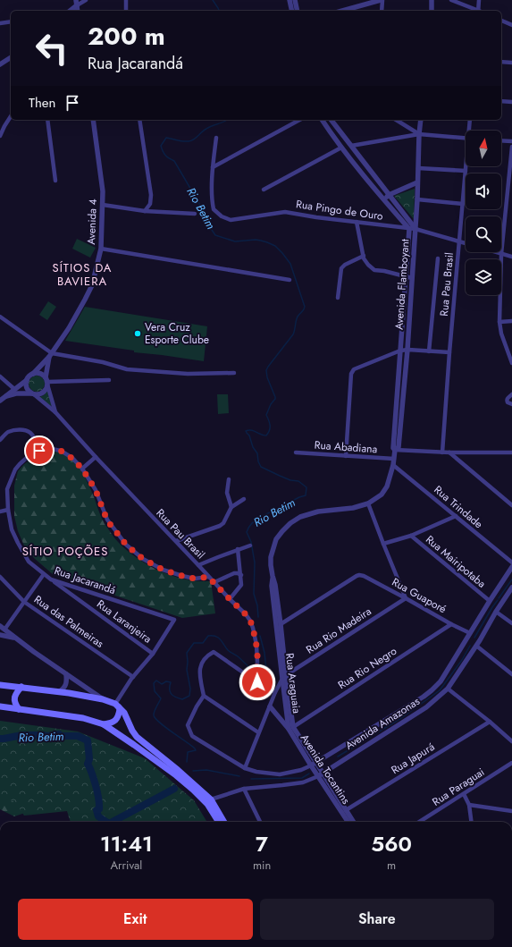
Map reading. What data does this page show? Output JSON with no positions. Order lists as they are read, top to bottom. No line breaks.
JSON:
{"streets":{"street":["Rua Pingo de Ouro","Avenida 4","Avenida Flamboyant","Rua Pau Brasil","Rua Abadiana","Rua Trindade","Rua Mairipotaba","Rua Jacarandá","Rua Guaporé","Rua das Palmeiras","Rua Laranjeira","Rua Rio Madeira","Rua Rio Negro","Rua Araguaia","Avenida Amazonas","Rua Japurá","Avenida Tocantins","Rua Paraguai"]},"crossings":[["Rua Pingo de Ouro","Avenida Flamboyant"],["Rua Pingo de Ouro","Rua Pau Brasil"],["Avenida 4","Rua Pau Brasil"],["Avenida Flamboyant","Rua Abadiana"],["Avenida Flamboyant","Rua Trindade"],["Avenida Flamboyant","Rua Araguaia"],["Rua Pau Brasil","Rua Jacarandá"],["Rua Abadiana","Rua Trindade"],["Rua Mairipotaba","Avenida Amazonas"],["Rua Jacarandá","Rua Laranjeira"],["Rua Guaporé","Rua Rio Madeira"],["Rua Guaporé","Rua Rio Negro"],["Rua Guaporé","Rua Araguaia"],["Rua Guaporé","Avenida Amazonas"],["Rua Rio Madeira","Rua Araguaia"],["Rua Rio Negro","Rua Araguaia"],["Rua Rio Negro","Avenida Tocantins"],["Rua Araguaia","Avenida Tocantins"],["Avenida Amazonas","Avenida Tocantins"],["Rua Japurá","Avenida Tocantins"]],"districts":["SÍTIOS DA BAVIERA","SÍTIO POÇÕES"],"water":["Rio Betim"],"places":["Vera Cruz Esporte Clube"],"north":"top","page":{"turn":["200 m","Rua Jacarandá"],"then":"Then","eta":["11:41","Arrival","7","min","560","m"],"buttons":["Exit","Share"]}}
